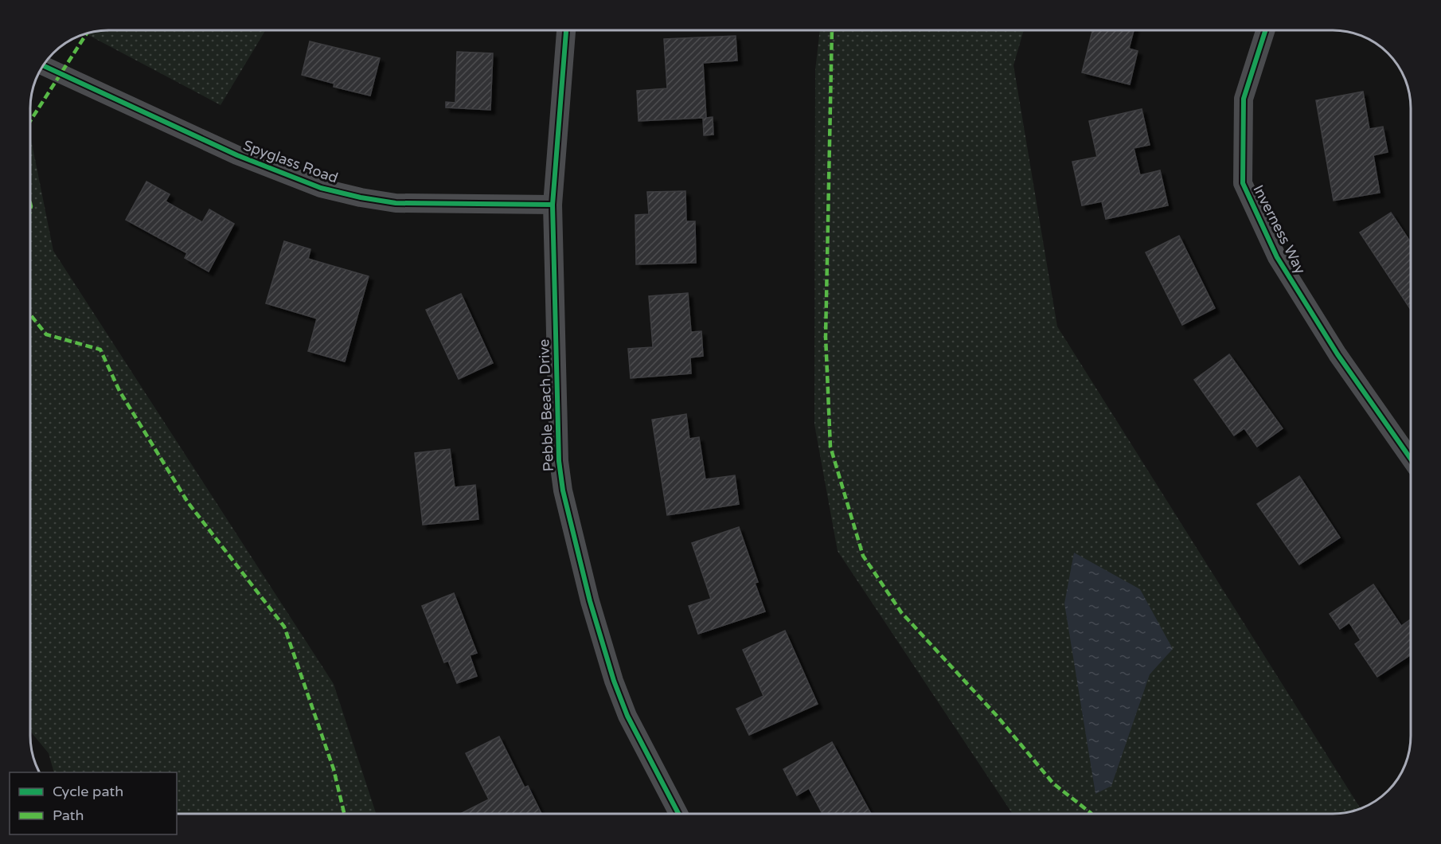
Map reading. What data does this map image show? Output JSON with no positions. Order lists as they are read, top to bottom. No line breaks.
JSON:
{"streets":{"street":["Spyglass Road","Inverness Way","Pebble Beach Drive"]},"crossings":[["Spyglass Road","Pebble Beach Drive"]],"legend":["Cycle path","Path"]}
